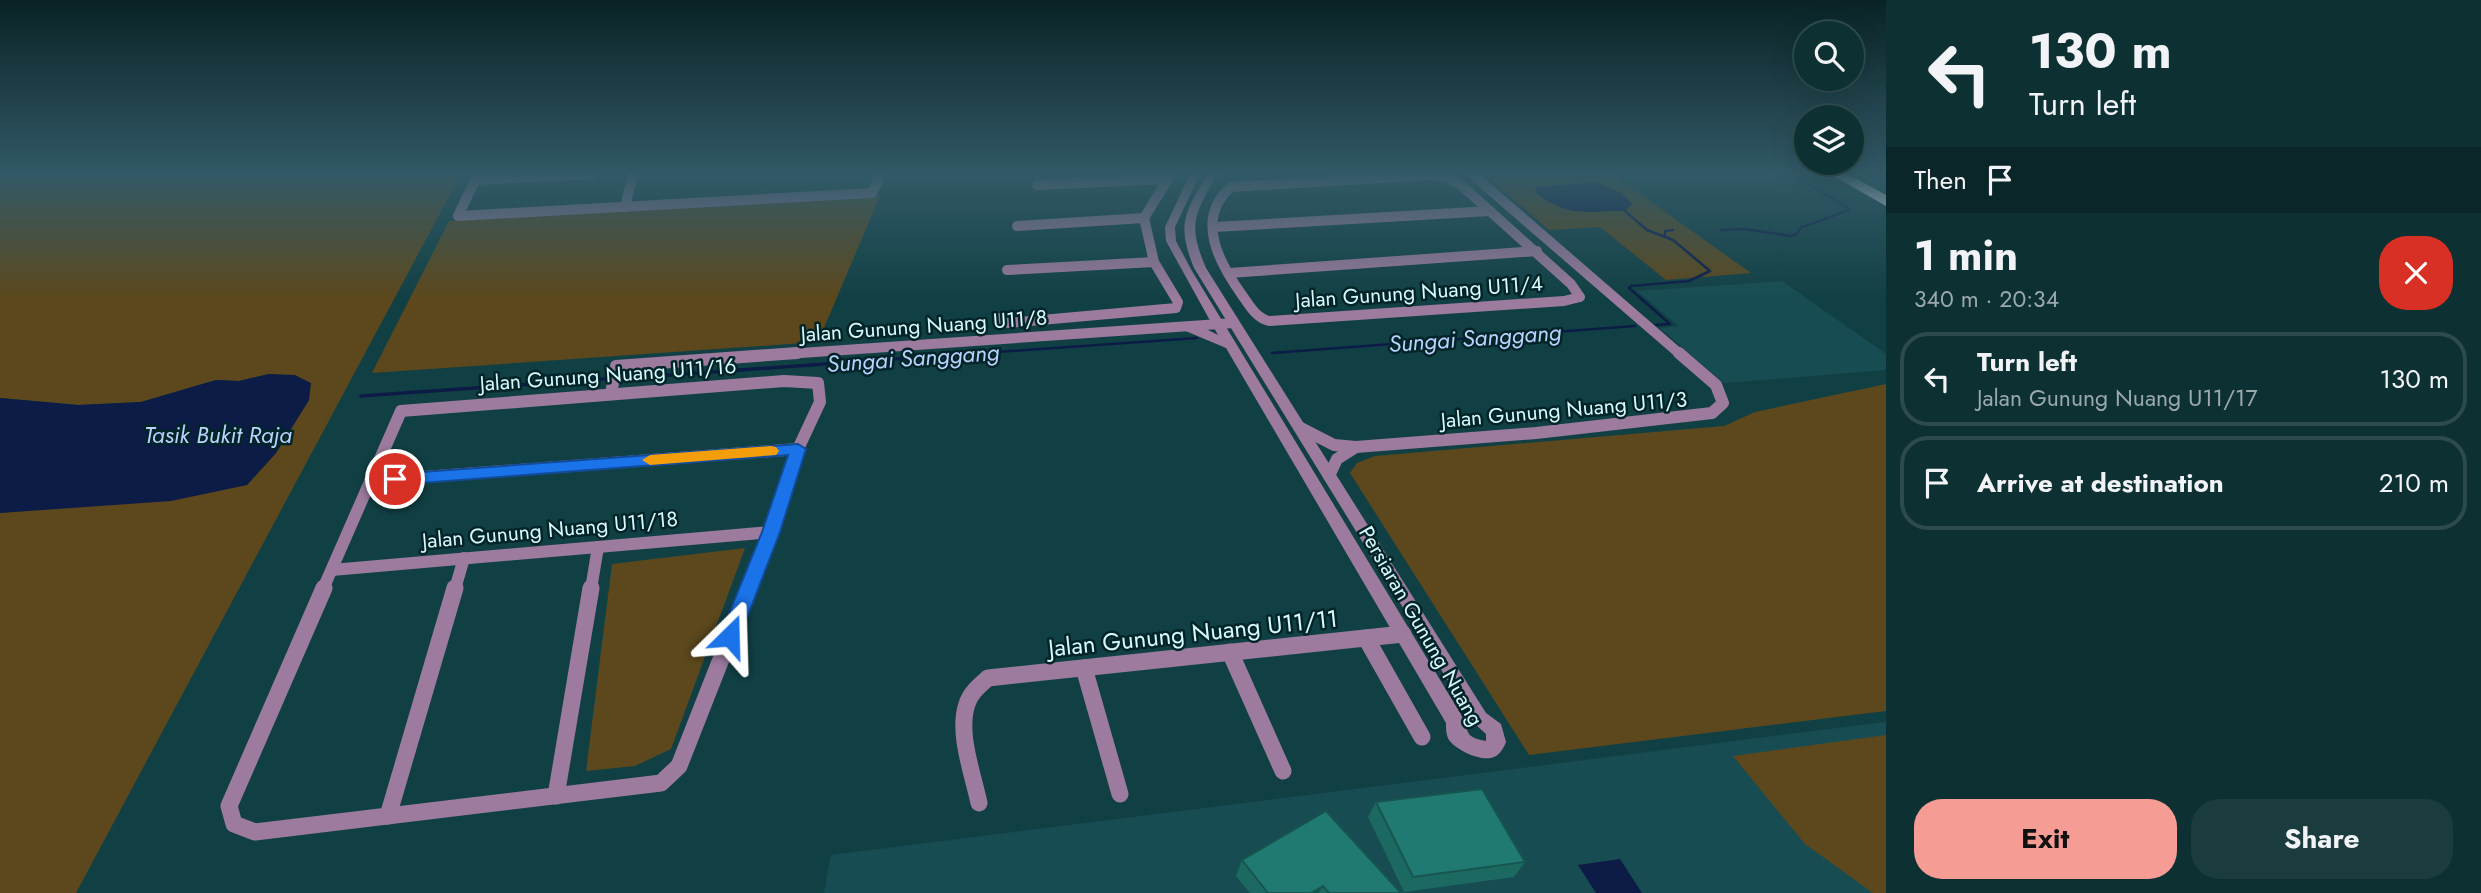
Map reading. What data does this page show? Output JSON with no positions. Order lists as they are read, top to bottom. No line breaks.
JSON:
{"streets":{"street":["Jalan Gunung Nuang U11/4","Jalan Gunung Nuang U11/8","Jalan Gunung Nuang U11/16","Jalan Gunung Nuang U11/3","Jalan Gunung Nuang U11/18","Persiaran Gunung Nuang","Jalan Gunung Nuang U11/11"]},"crossings":[["Jalan Gunung Nuang U11/8","Jalan Gunung Nuang U11/16"],["Jalan Gunung Nuang U11/8","Persiaran Gunung Nuang"],["Jalan Gunung Nuang U11/3","Persiaran Gunung Nuang"],["Persiaran Gunung Nuang","Jalan Gunung Nuang U11/11"]],"water":["Sungai Sanggang","Tasik Bukit Raja"],"page":{"turn":["130 m","Turn left"],"then":"Then","heading":["1 min","340 m · 20:34"],"list":[{"name":"Turn left","note":"Jalan Gunung Nuang U11/17","value":"130 m"},{"name":"Arrive at destination","value":"210 m"}],"buttons":["Exit","Share"]}}
